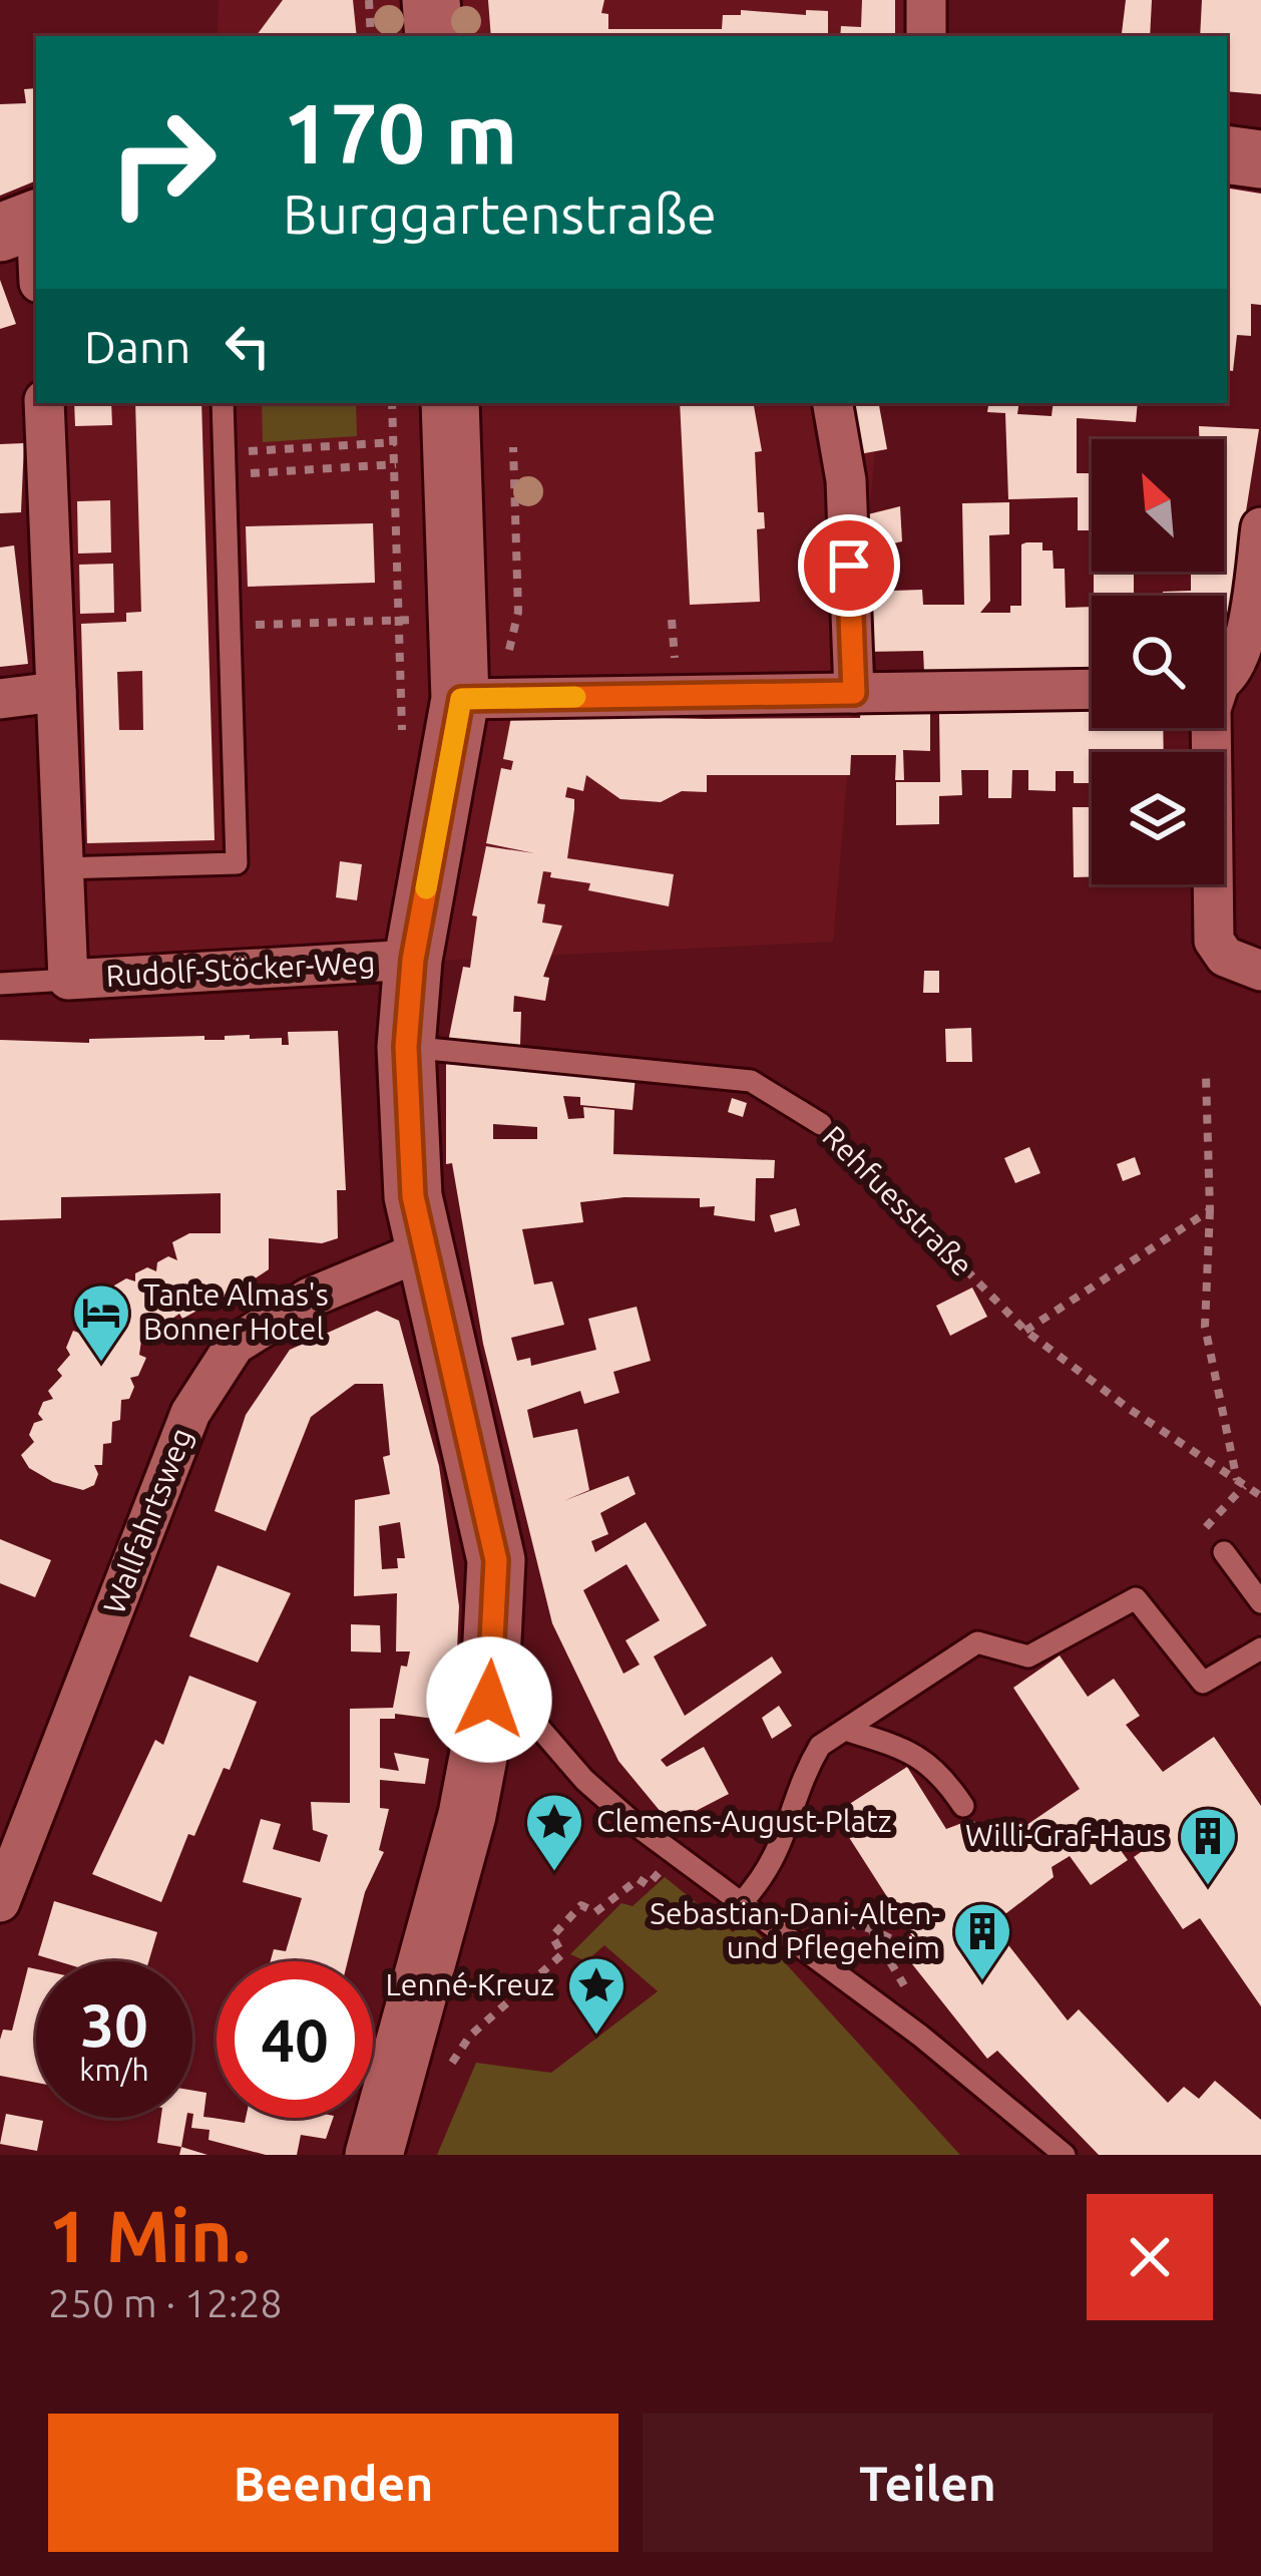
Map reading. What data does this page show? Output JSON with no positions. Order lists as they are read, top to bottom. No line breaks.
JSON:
{"streets":{"street":["Rudolf-Stöcker-Weg","Wallfahrtsweg"],"lane":["Rehfuesstraße"]},"places":{"hotel":["Tante Almas's Bonner Hotel"],"place":["Clemens-August-Platz","Lenné-Kreuz"],"building":["Willi-Graf-Haus","Sebastian-Dani-Alten- und Pflegeheim"]},"north":"top left","page":{"turn":["170 m","Burggartenstraße"],"then":"Dann","speed":"30 km/h","limit":"40","heading":["1 Min.","250 m · 12:28"],"buttons":["Beenden","Teilen"]}}
